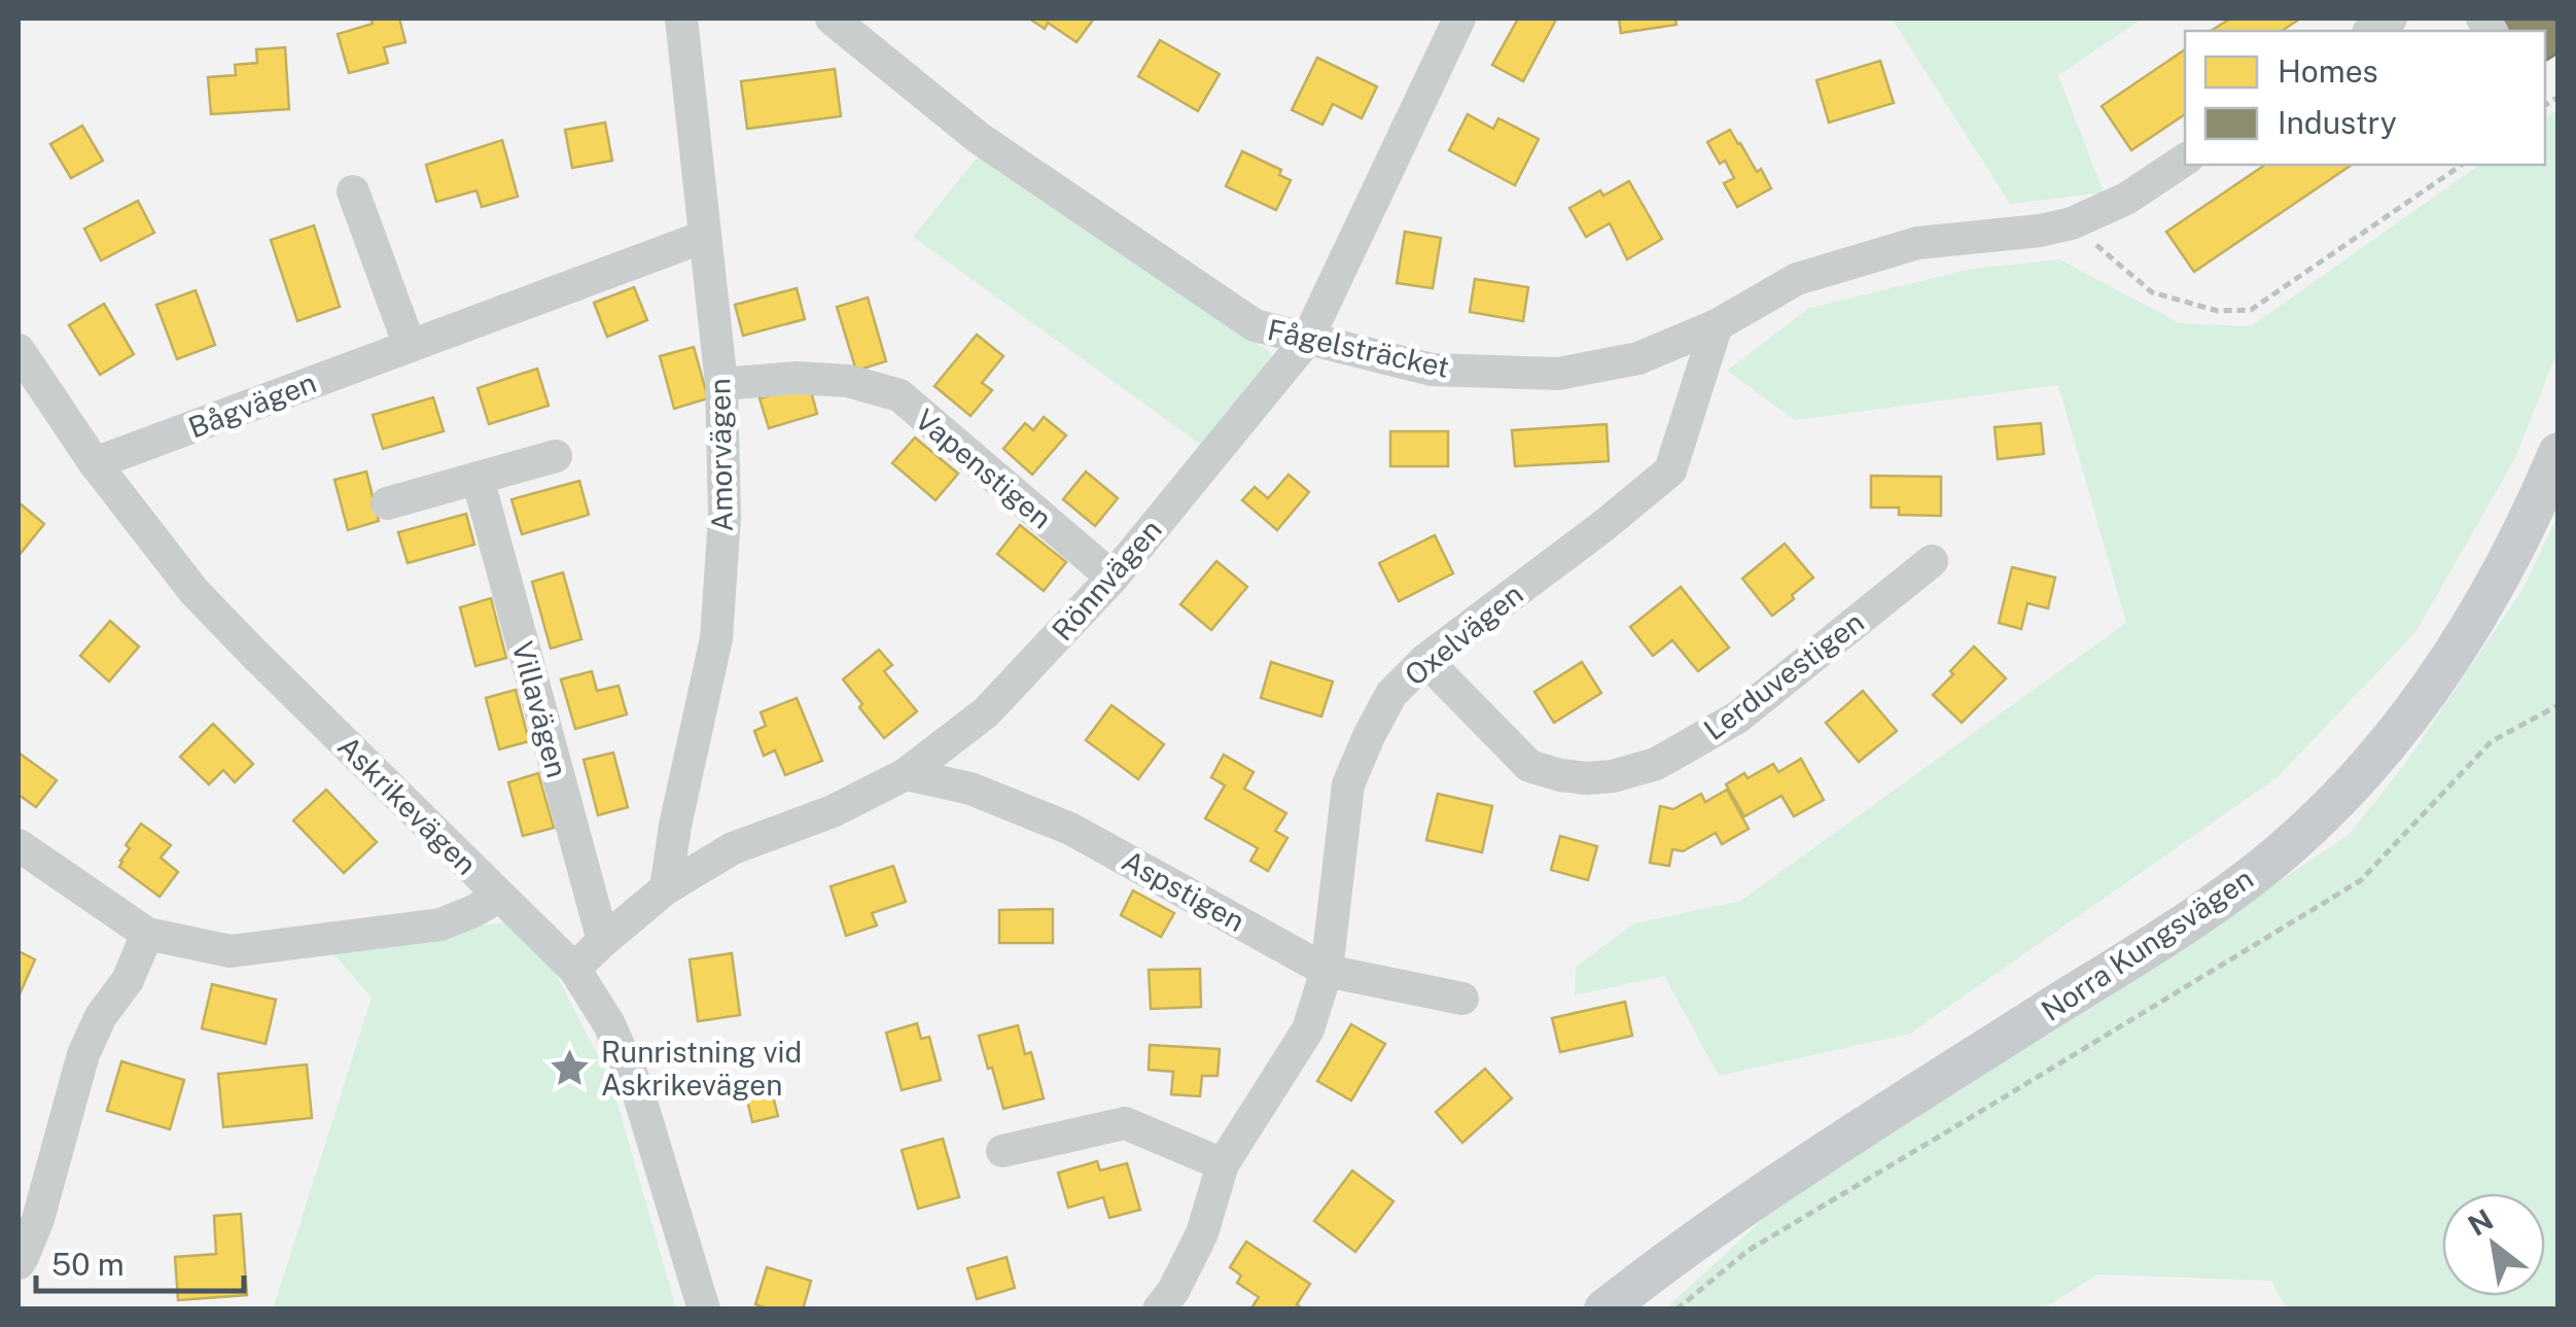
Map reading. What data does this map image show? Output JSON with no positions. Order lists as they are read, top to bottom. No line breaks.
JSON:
{"streets":{"main road":["Norra Kungsvägen"],"street":["Fågelsträcket","Bågvägen","Amorvägen","Vapenstigen","Rönnvägen","Oxelvägen","Lerduvestigen","Villavägen","Askrikevägen","Aspstigen"]},"crossings":[["Fågelsträcket","Rönnvägen"],["Fågelsträcket","Oxelvägen"],["Bågvägen","Amorvägen"],["Bågvägen","Askrikevägen"],["Amorvägen","Vapenstigen"],["Amorvägen","Rönnvägen"],["Vapenstigen","Rönnvägen"],["Rönnvägen","Villavägen"],["Rönnvägen","Askrikevägen"],["Rönnvägen","Aspstigen"],["Oxelvägen","Lerduvestigen"],["Oxelvägen","Aspstigen"]],"places":{"place":["Runristning vid Askrikevägen"]},"legend":["Homes","Industry"],"scale_bar":"50 m","north":"top left"}
